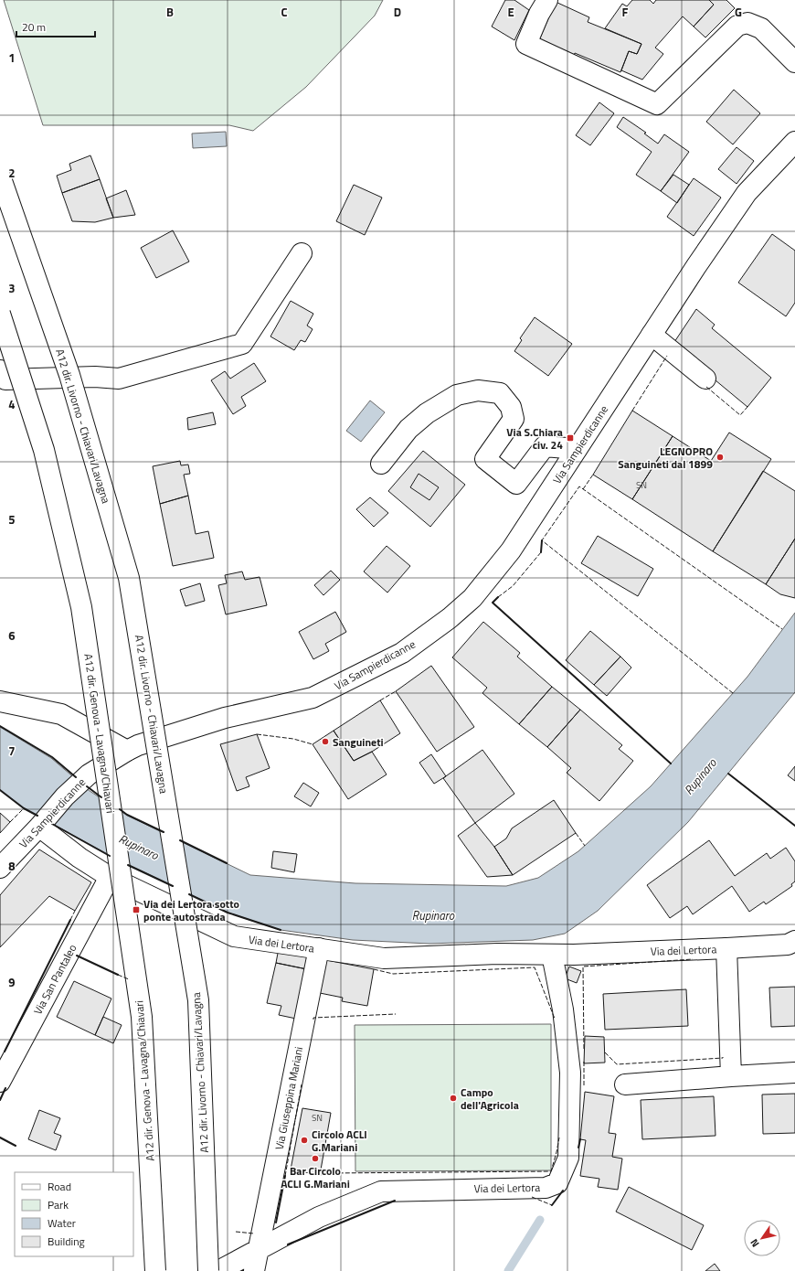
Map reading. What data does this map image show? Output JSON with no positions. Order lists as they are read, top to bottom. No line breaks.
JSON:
{"streets":{"main road":["A12 dir. Livorno - Chiavari/Lavagna","Via Sampierdicanne","A12 dir. Genova - Lavagna/Chiavari","Via dei Lertora","Via San Pantaleo","Via Giuseppina Mariani"]},"crossings":[["Via Sampierdicanne","Via dei Lertora"],["Via dei Lertora","Via San Pantaleo"],["Via dei Lertora","Via Giuseppina Mariani"]],"water":["Rupinaro"],"places":{"transit":["Via S.Chiara civ. 24","Via dei Lertora sotto ponte autostrada"],"other":["LEGNOPRO Sanguineti dal 1899","Sanguineti","Campo dell'Agricola","Circolo ACLI G.Mariani","Bar Circolo ACLI G.Mariani"]},"house_numbers":["SN","SN"],"legend":["Road","Park","Water","Building"],"scale_bar":"20 m","north":"bottom left","grid":{"columns":["B","C","D","E","F","G"],"rows":["1","2","3","4","5","6","7","8","9"]}}
